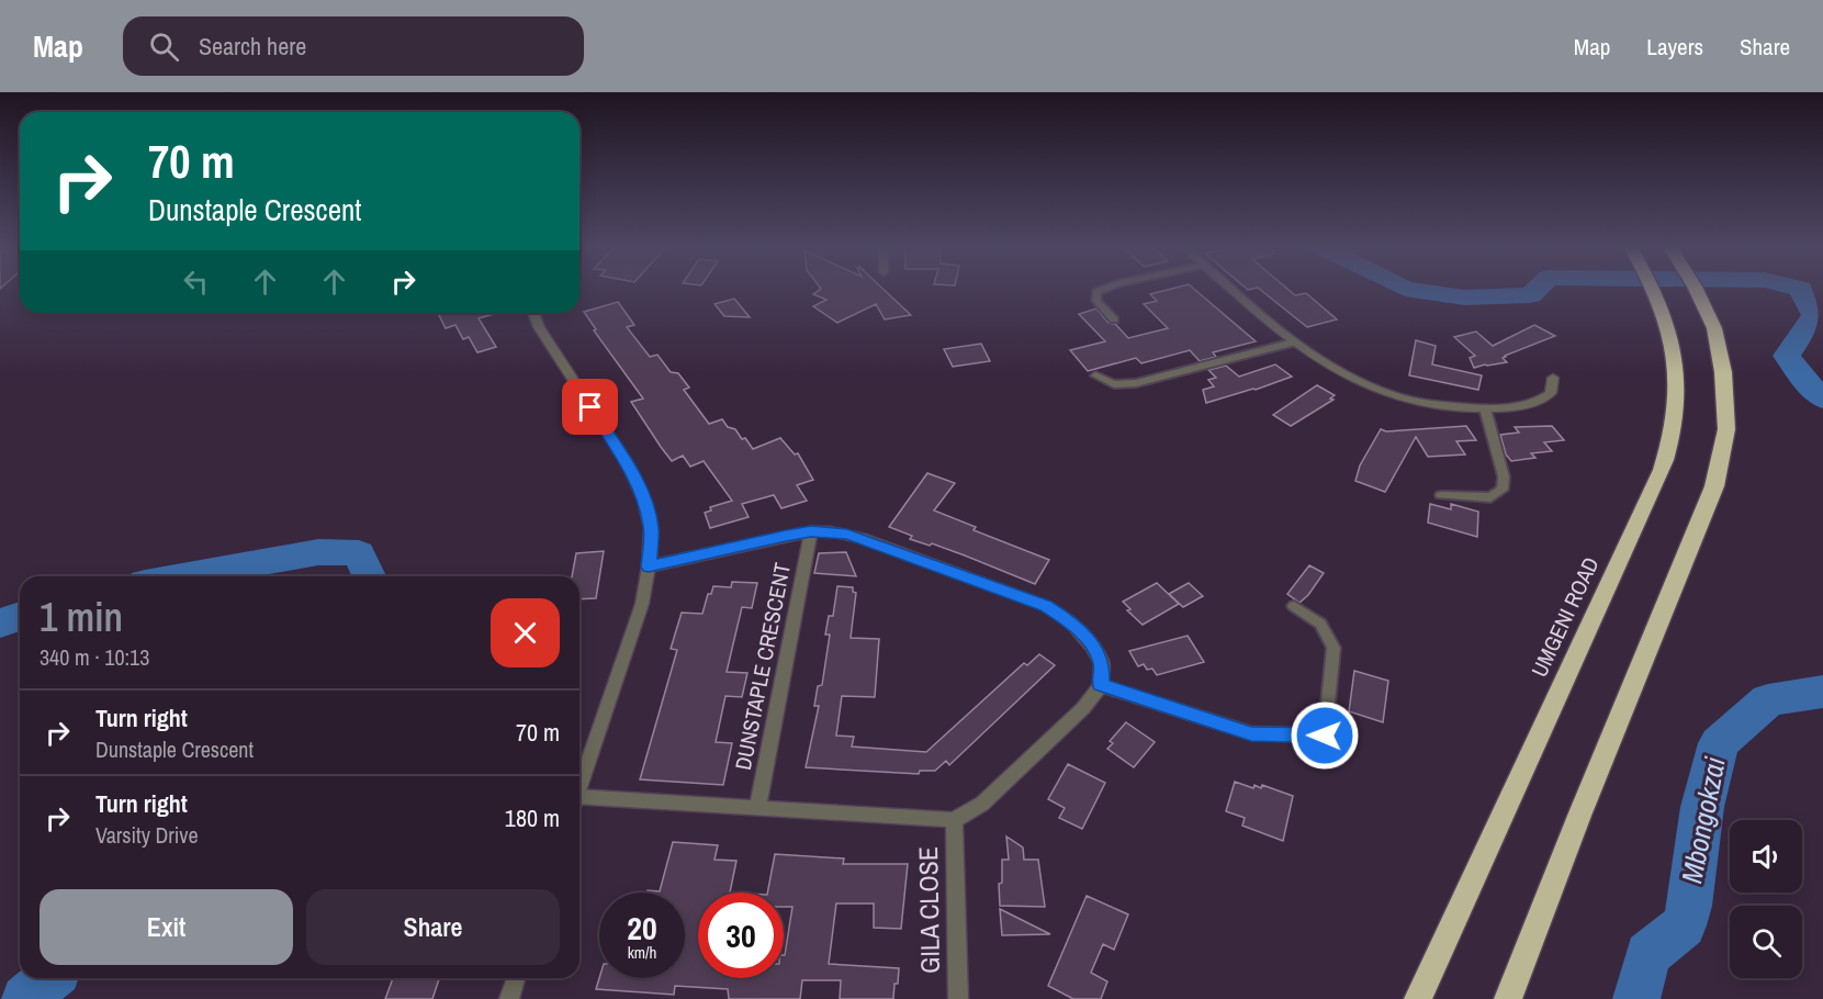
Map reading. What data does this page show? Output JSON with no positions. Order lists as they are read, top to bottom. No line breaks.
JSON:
{"streets":{"highway":["UMGENI ROAD"],"street":["DUNSTAPLE CRESCENT","GILA CLOSE"]},"water":["Mbongokzai"],"page":{"header":"Map","search":"Search here","nav":["Map","Layers","Share"],"turn":["70 m","Dunstaple Crescent"],"heading":["1 min","340 m · 10:13"],"list":[{"name":"Turn right","note":"Dunstaple Crescent","value":"70 m"},{"name":"Turn right","note":"Varsity Drive","value":"180 m"}],"buttons":["Exit","Share"],"speed":"20 km/h","limit":"30"}}
